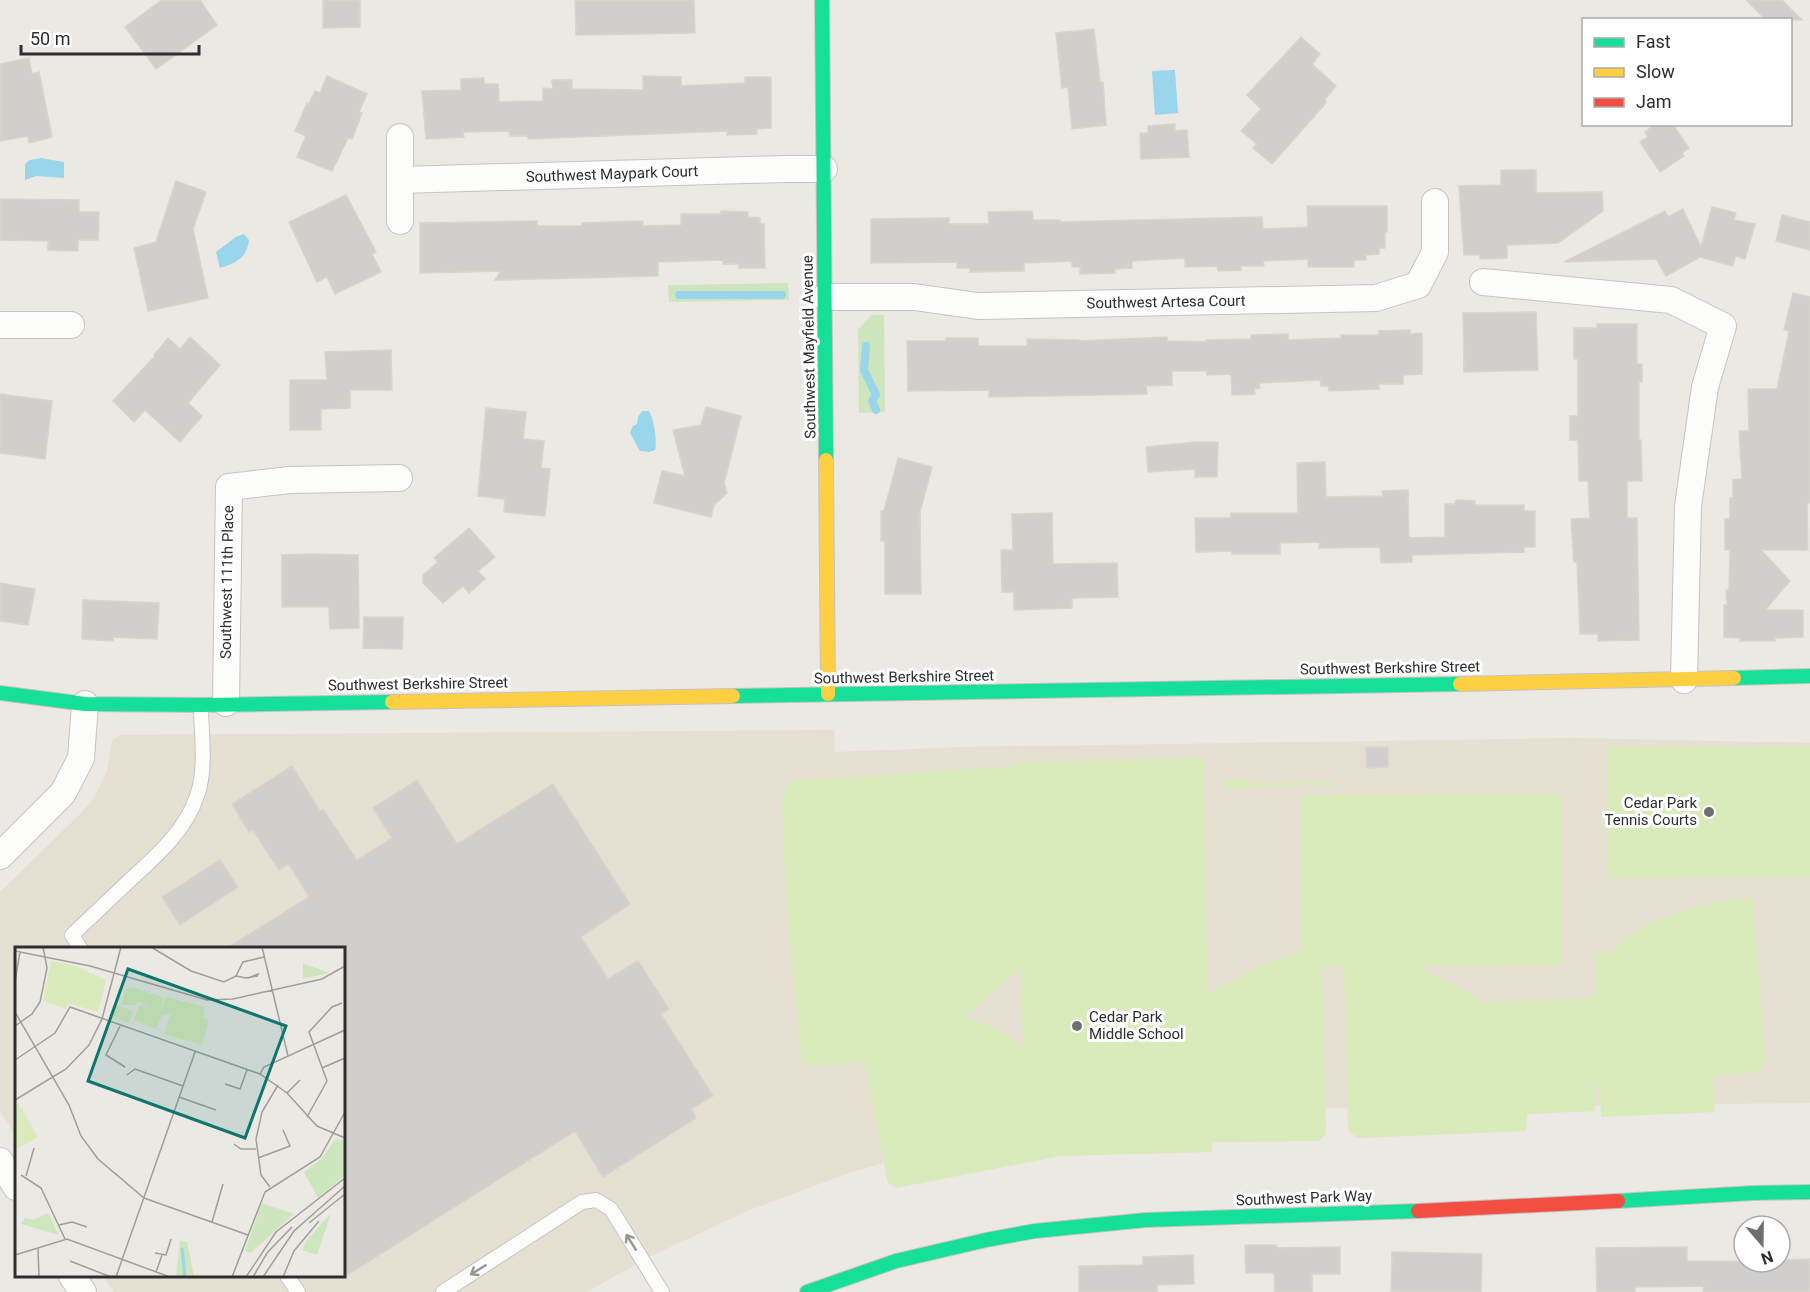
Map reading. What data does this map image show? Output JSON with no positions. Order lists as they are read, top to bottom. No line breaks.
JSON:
{"streets":{"street":["Southwest Maypark Court","Southwest Artesa Court","Southwest Mayfield Avenue","Southwest 111th Place","Southwest Berkshire Street","Southwest Park Way"]},"crossings":[["Southwest Maypark Court","Southwest Mayfield Avenue"],["Southwest Artesa Court","Southwest Mayfield Avenue"],["Southwest Mayfield Avenue","Southwest Berkshire Street"],["Southwest 111th Place","Southwest Berkshire Street"]],"places":["Cedar Park Tennis Courts","Cedar Park Middle School"],"legend":["Fast","Slow","Jam"],"scale_bar":"50 m","north":"bottom"}
